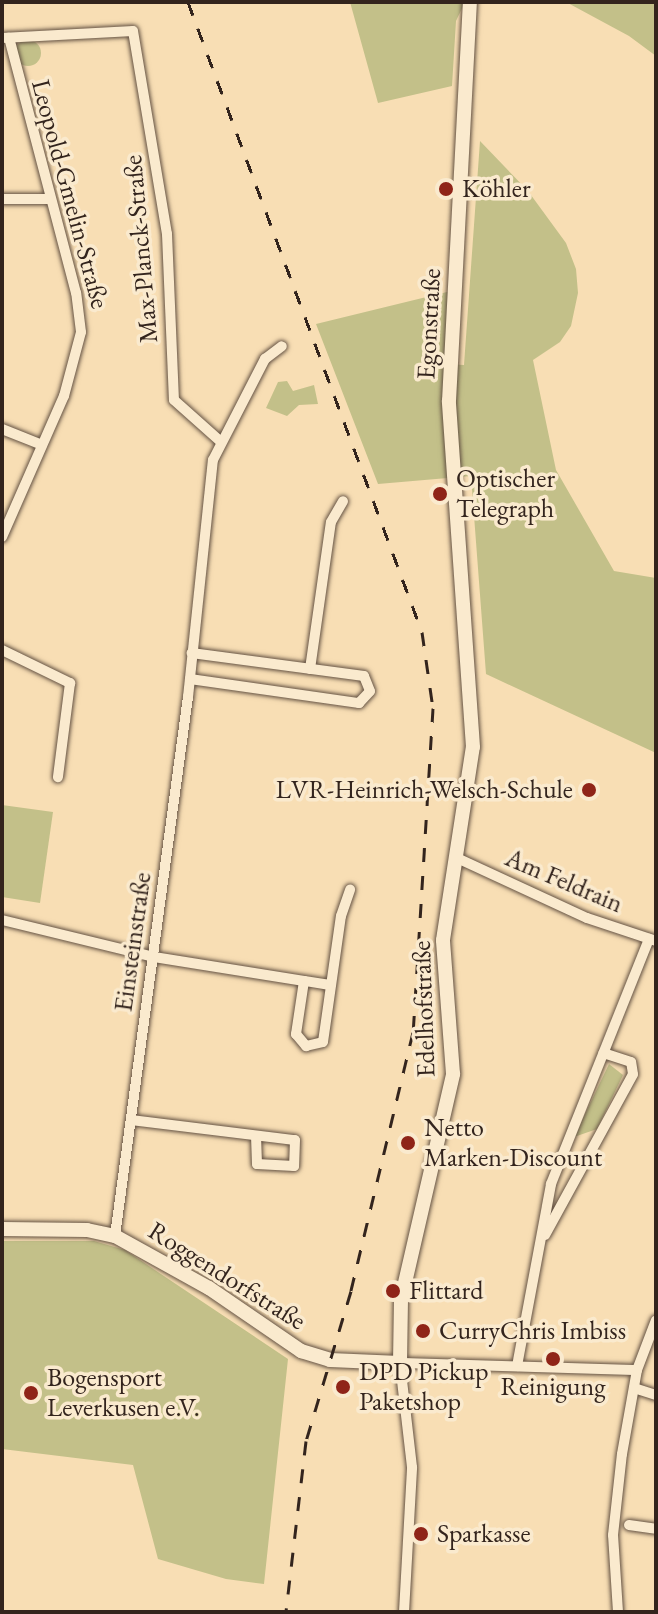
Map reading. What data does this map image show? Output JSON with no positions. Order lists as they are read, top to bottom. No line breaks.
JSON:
{"streets":{"street":["Leopold-Gmelin-Straße","Max-Planck-Straße","Egonstraße","Am Feldrain","Einsteinstraße","Edelhofstraße","Roggendorfstraße"]},"crossings":[["Leopold-Gmelin-Straße","Max-Planck-Straße"],["Max-Planck-Straße","Einsteinstraße"],["Egonstraße","Edelhofstraße"],["Am Feldrain","Edelhofstraße"],["Einsteinstraße","Roggendorfstraße"],["Edelhofstraße","Roggendorfstraße"]],"places":["Köhler","Optischer Telegraph","LVR-Heinrich-Welsch-Schule","Netto Marken-Discount","Flittard","CurryChris Imbiss","Reinigung","DPD Pickup Paketshop","Bogensport Leverkusen e.V.","Sparkasse"]}
